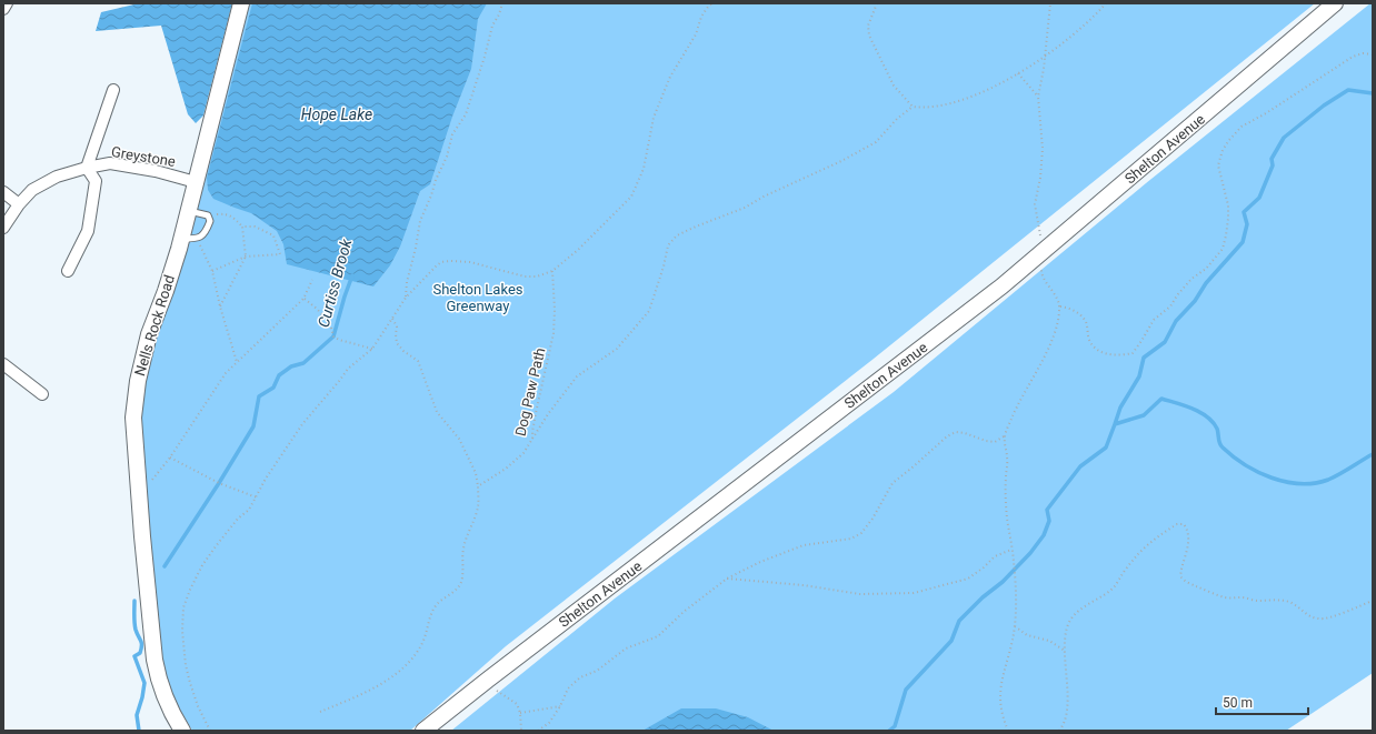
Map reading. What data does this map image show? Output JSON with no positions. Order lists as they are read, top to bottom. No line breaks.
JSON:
{"streets":{"main road":["Shelton Avenue","Nells Rock Road"],"street":["Greystone"],"path":["Dog Paw Path"]},"crossings":[["Greystone","Nells Rock Road"]],"water":["Hope Lake","Curtiss Brook"],"parks":["Shelton Lakes Greenway"],"scale_bar":"50 m"}
